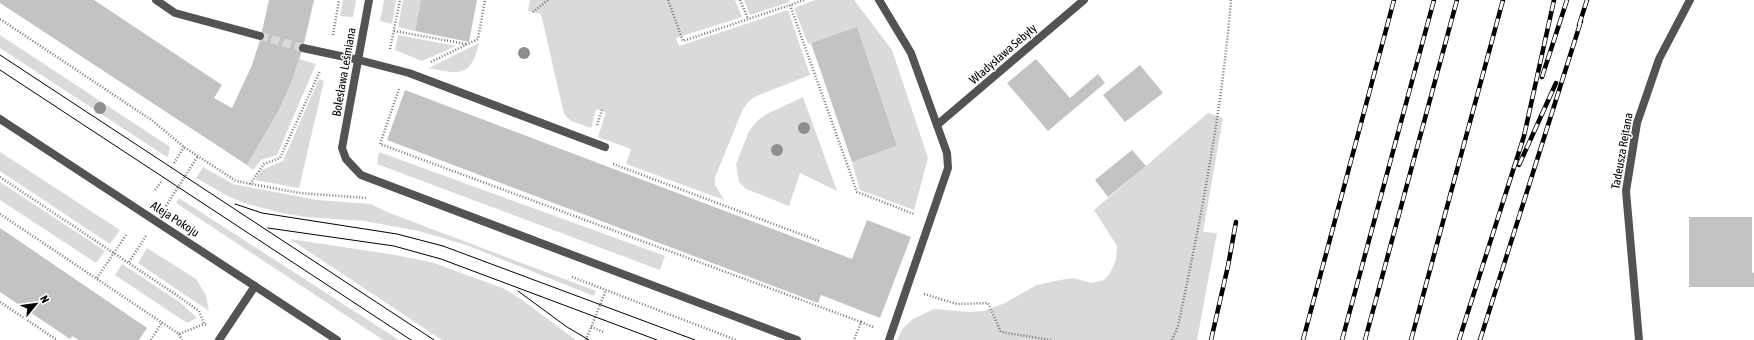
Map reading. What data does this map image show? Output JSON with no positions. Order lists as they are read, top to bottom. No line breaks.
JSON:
{"streets":{"street":["Władysława Sebyły","Bolesława Leśmiana","Tadeusza Rejtana","Aleja Pokoju"]},"north":"top right"}
